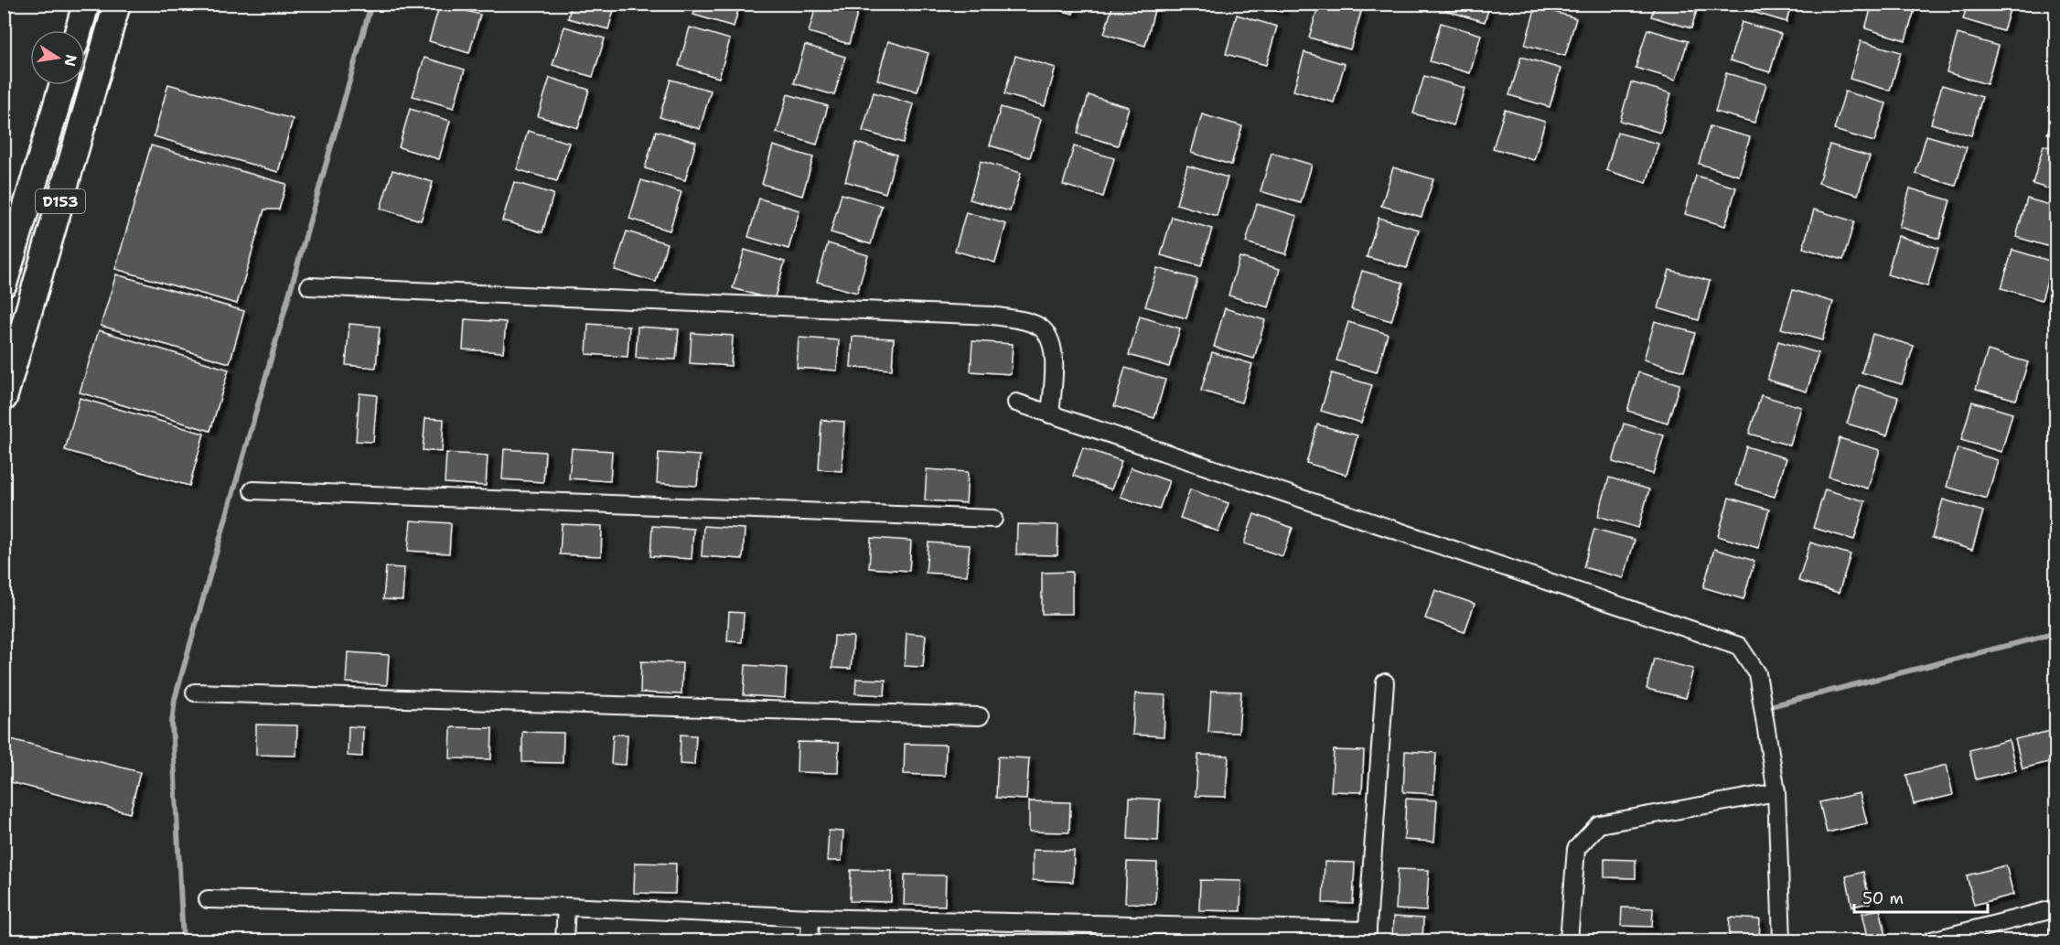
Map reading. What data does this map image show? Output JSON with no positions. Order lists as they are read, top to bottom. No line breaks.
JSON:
{"streets":{"main road":["D153"]},"scale_bar":"50 m","north":"right"}
